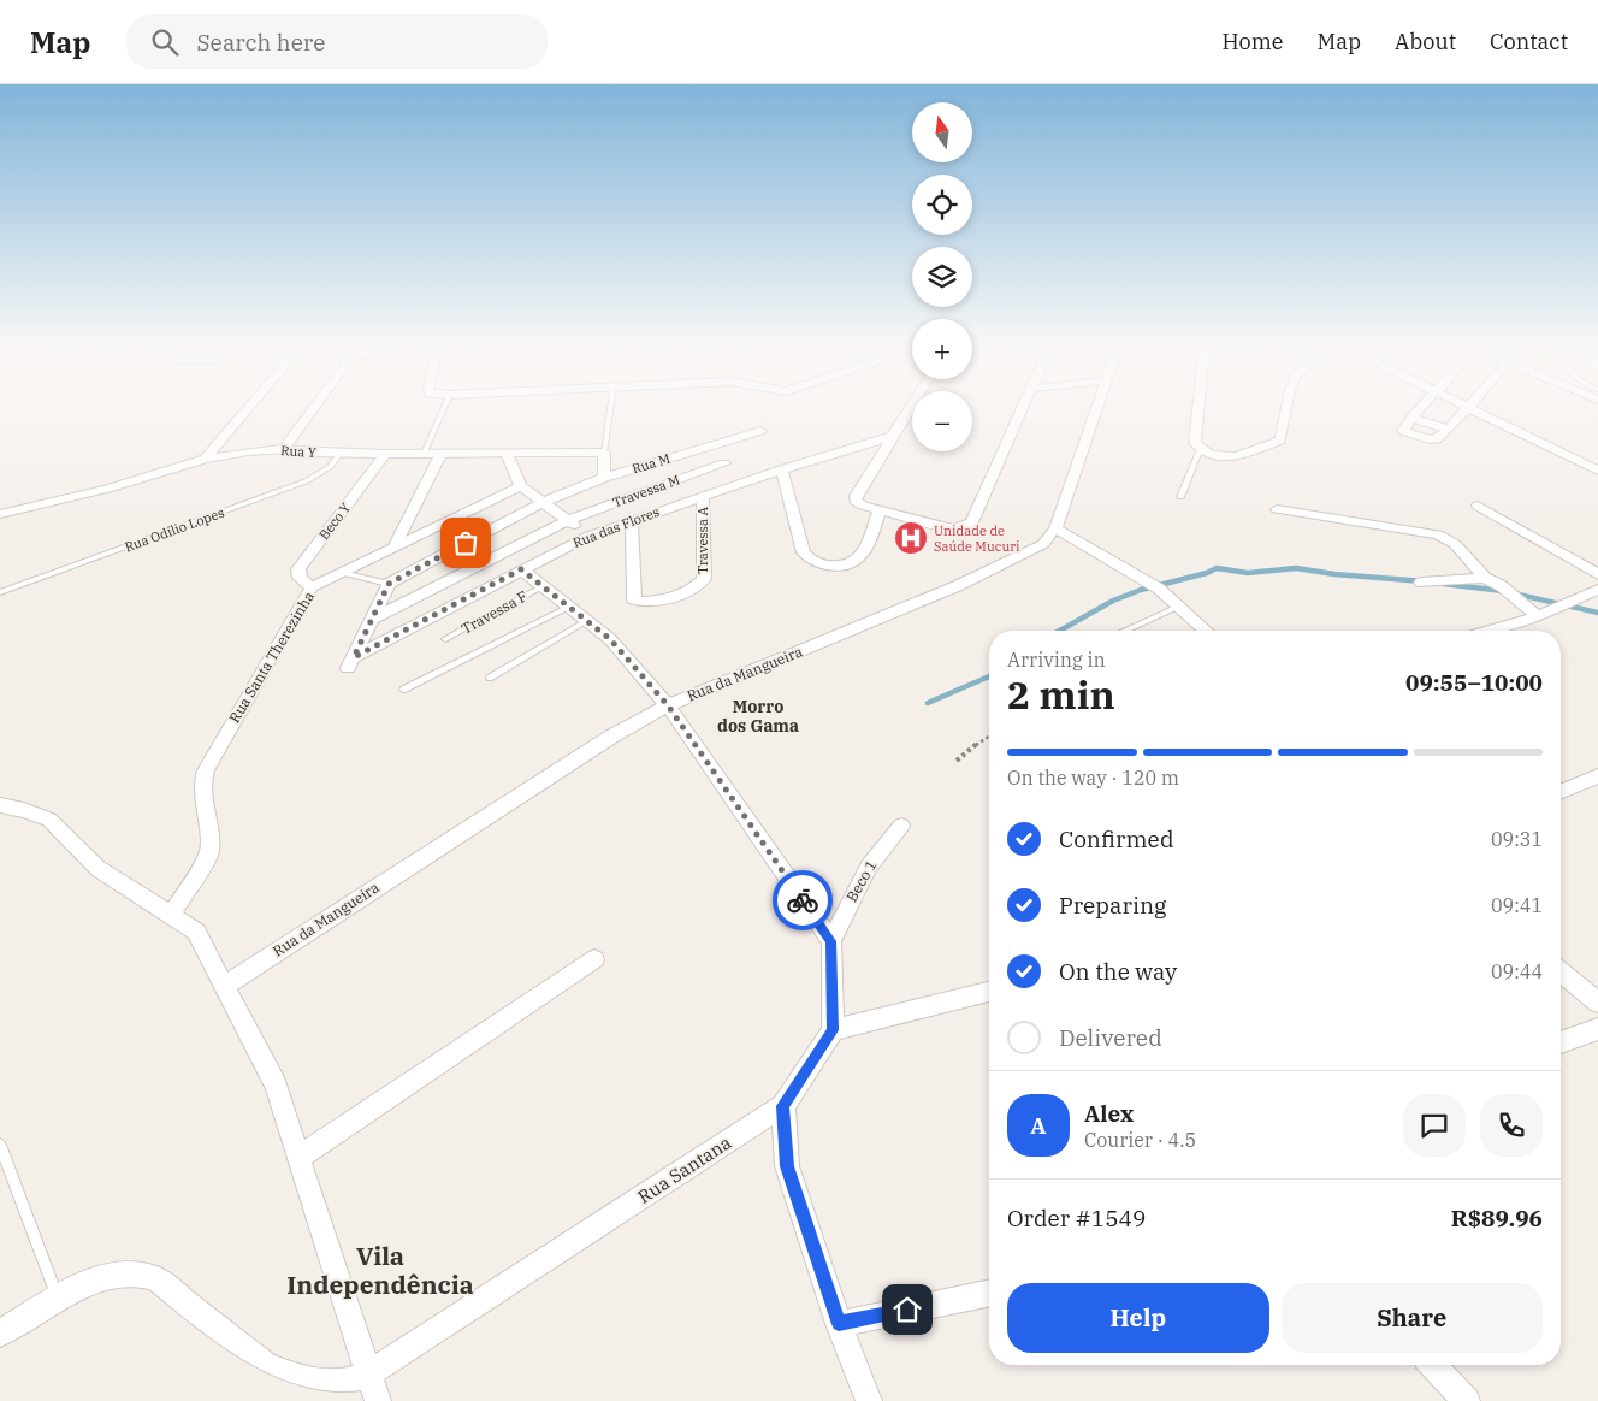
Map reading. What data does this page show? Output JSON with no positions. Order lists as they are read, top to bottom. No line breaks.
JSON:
{"streets":{"street":["Rua Y","Rua M","Travessa M","Beco Y","Rua das Flores","Travessa A","Rua Santa Therezinha","Rua da Mangueira","Beco 1","Rua Santana"],"lane":["Rua Odílio Lopes","Travessa F"]},"crossings":[["Rua Y","Beco Y"],["Rua Y","Rua Odílio Lopes"],["Beco Y","Rua Santa Therezinha"],["Rua das Flores","Travessa A"]],"districts":["Morro dos Gama","Vila Independência"],"places":{"hospital":["Unidade de Saúde Mucuri"]},"north":"top","page":{"header":"Map","search":"Search here","nav":["Home","Map","About","Contact"],"map_buttons":["+","−"],"heading":["2 min","Arriving in","09:55–10:00"],"panel":["Alex","Courier · 4.5","Order #1549","R$89.96"],"bar":"On the way · 120 m","list":[["Confirmed","09:31"],["Preparing","09:41"],["On the way","09:44"],"Delivered"],"round":"A","buttons":["Help","Share"]}}
